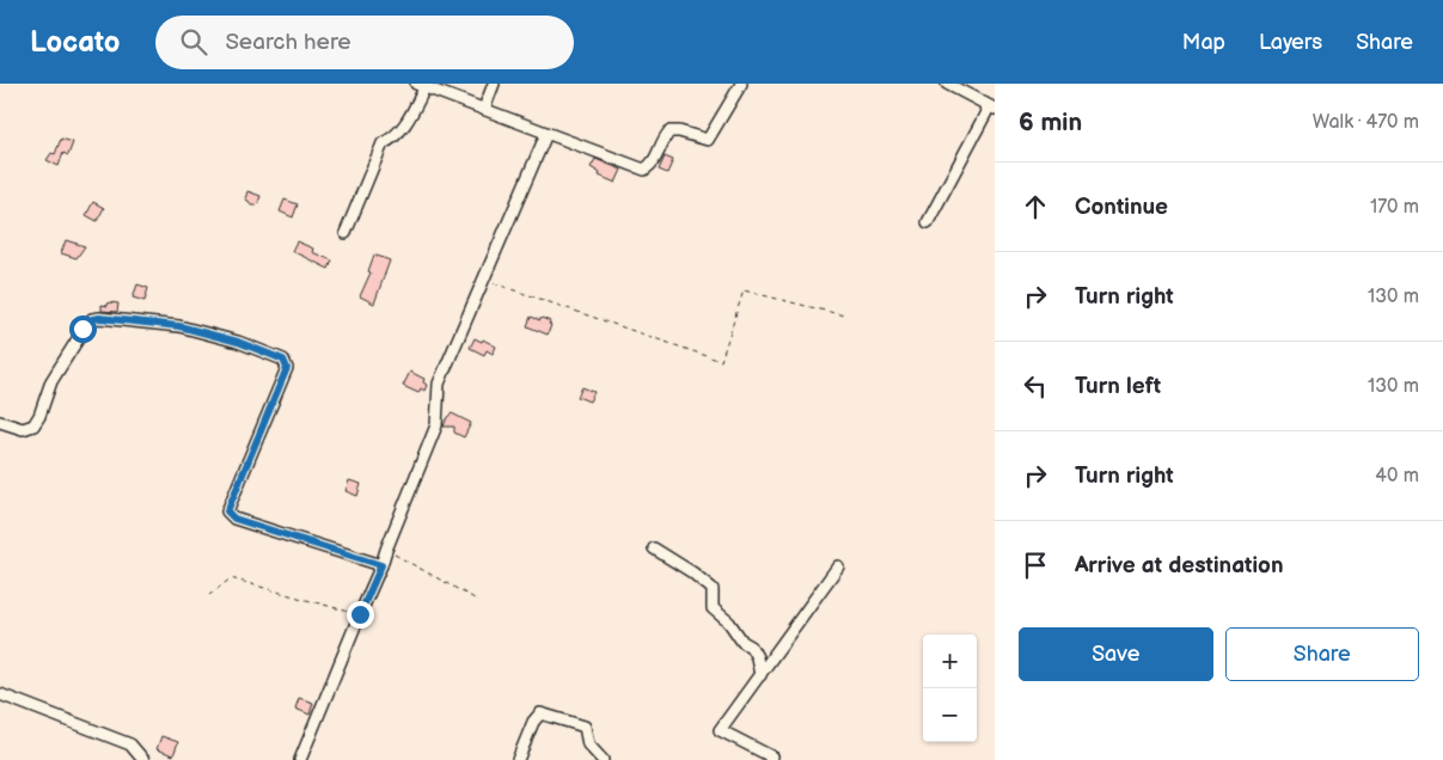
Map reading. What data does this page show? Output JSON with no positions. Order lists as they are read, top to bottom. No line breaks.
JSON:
{"page":{"header":"Locato","search":"Search here","nav":["Map","Layers","Share"],"heading":["6 min","Walk · 470 m"],"list":[["Continue","170 m"],["Turn right","130 m"],["Turn left","130 m"],["Turn right","40 m"],"Arrive at destination"],"buttons":["Save","Share"],"map_buttons":["+","−"]}}
